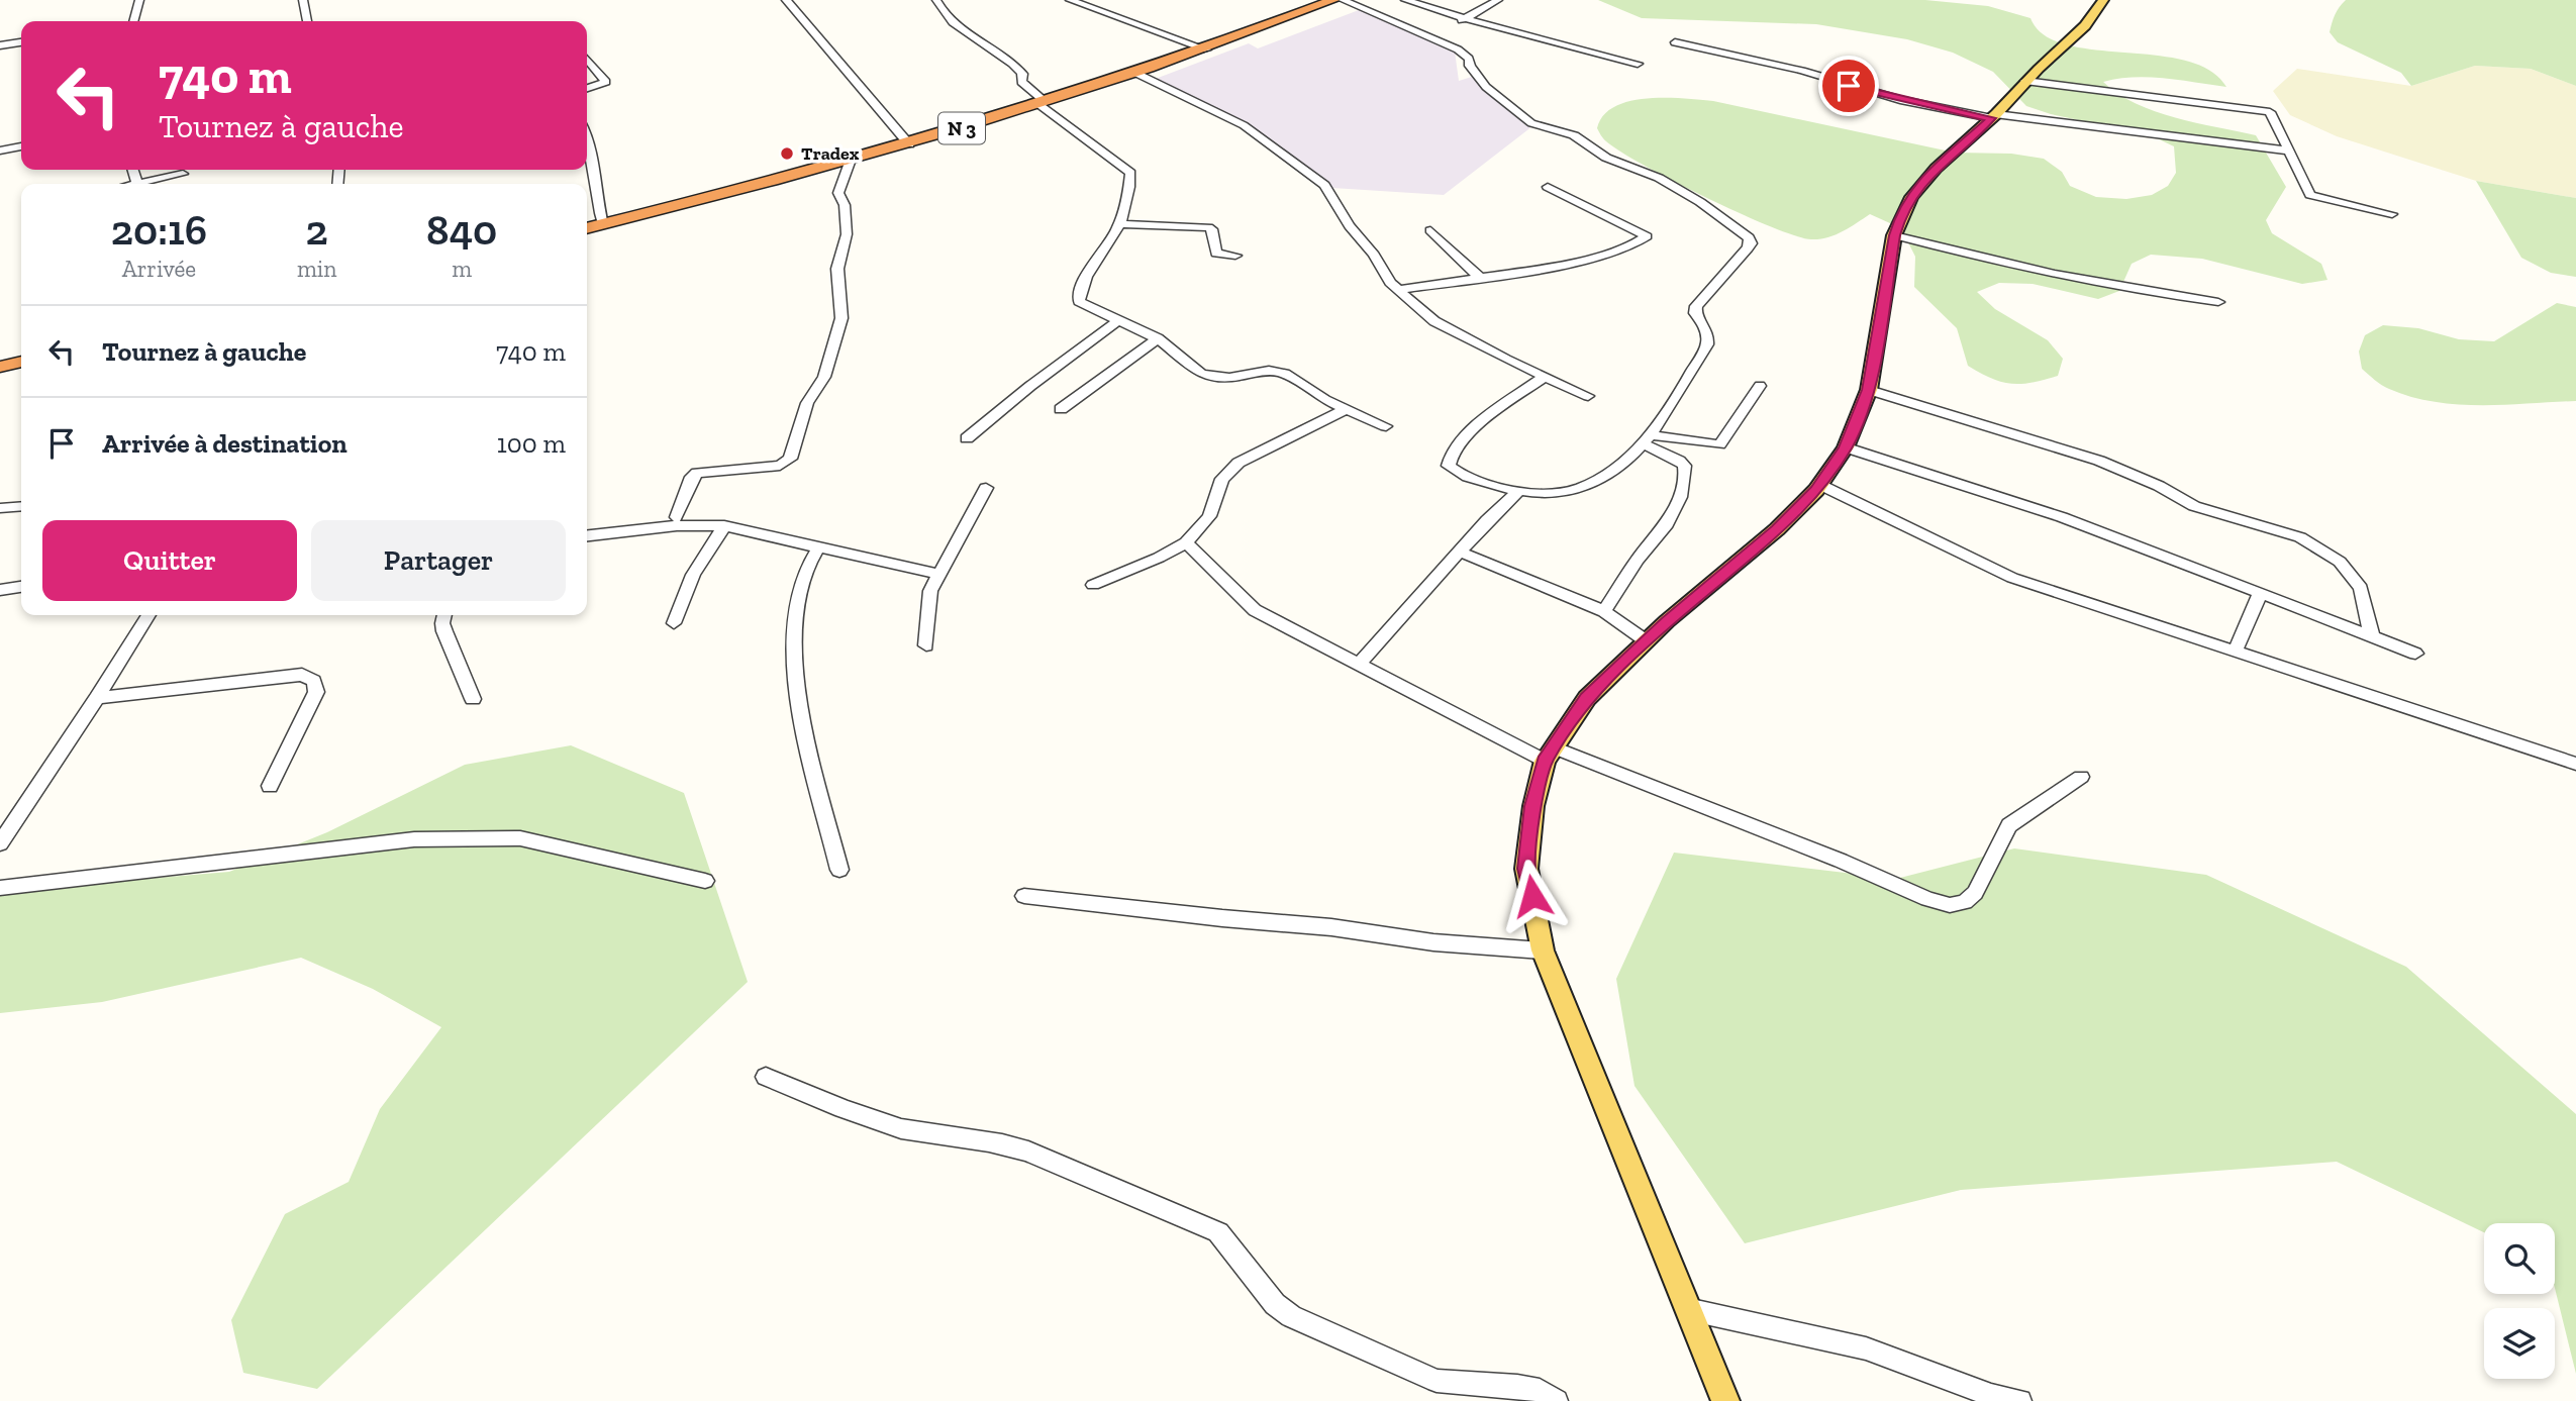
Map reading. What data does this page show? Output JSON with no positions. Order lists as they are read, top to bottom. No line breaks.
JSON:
{"streets":{"highway":["N 3"]},"places":["Tradex"],"page":{"turn":["740 m","Tournez à gauche"],"eta":["20:16","Arrivée","2","min","840","m"],"list":[{"name":"Tournez à gauche","value":"740 m"},{"name":"Arrivée à destination","value":"100 m"}],"buttons":["Quitter","Partager"]}}
